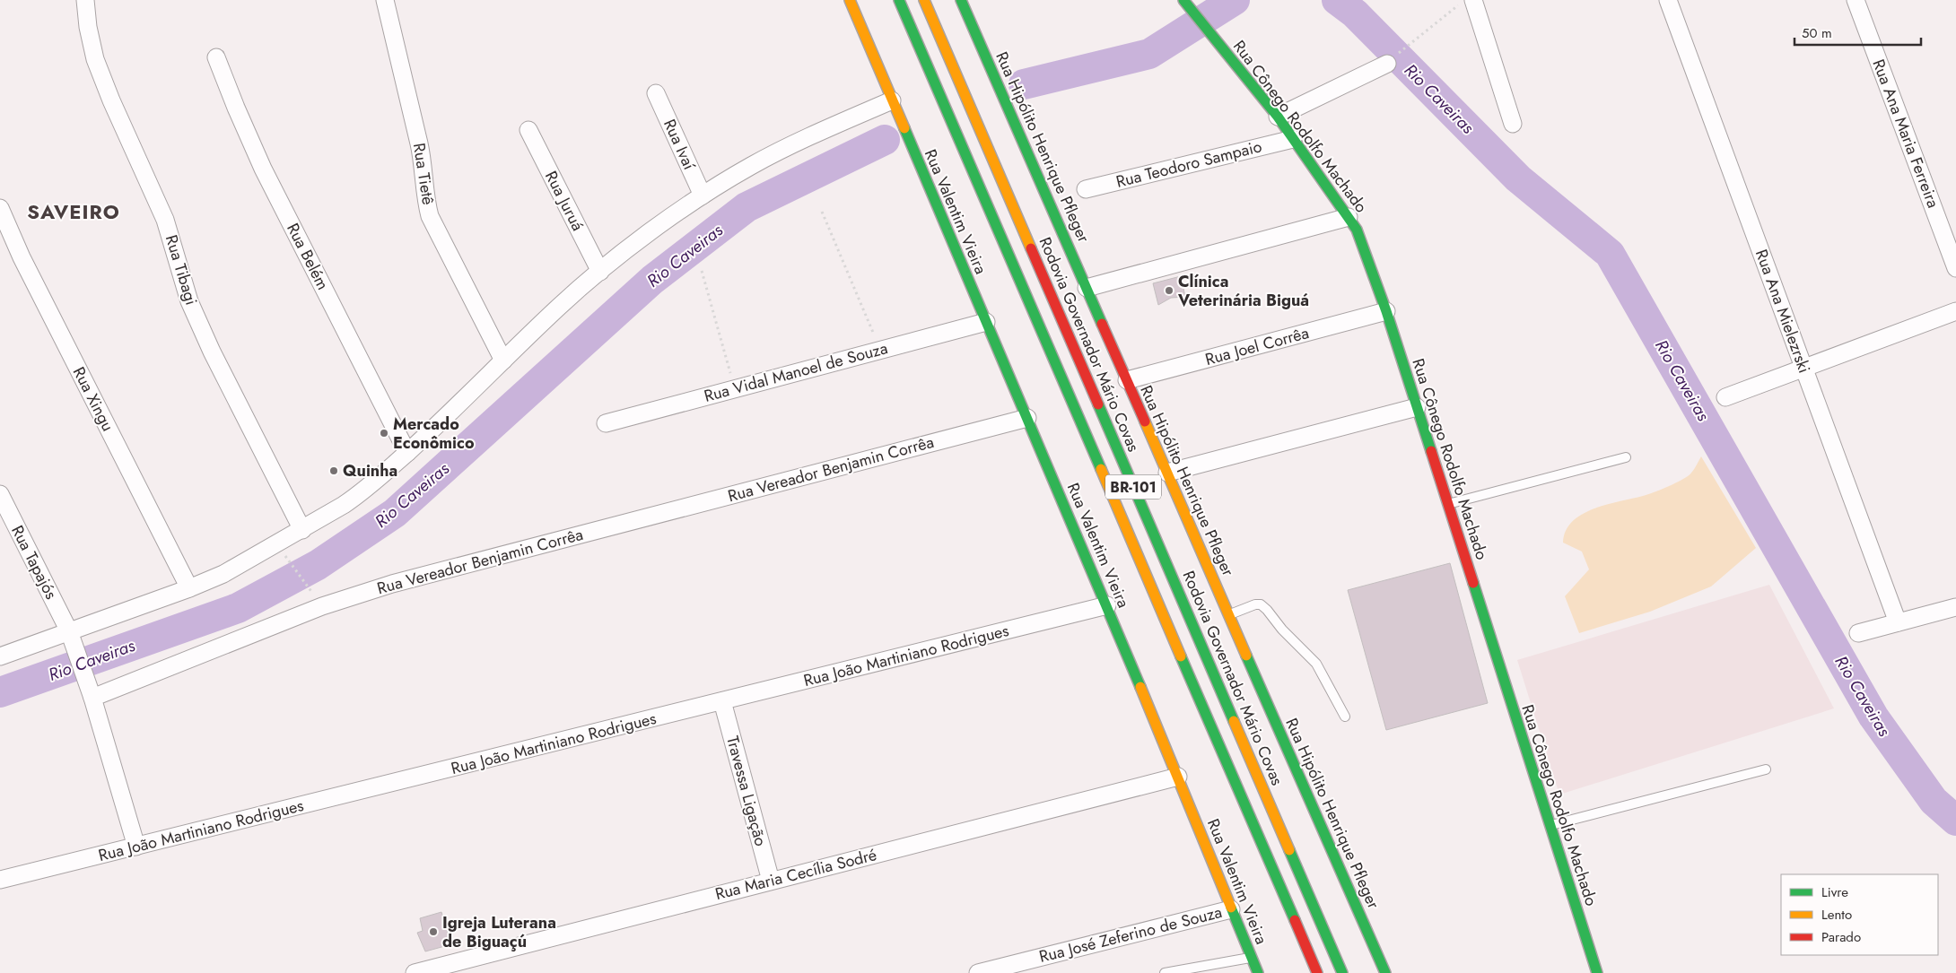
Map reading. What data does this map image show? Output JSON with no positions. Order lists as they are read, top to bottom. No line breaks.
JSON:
{"streets":{"main road":["Rua Cônego Rodolfo Machado","Rua Hipólito Henrique Pfleger","Rua Valentim Vieira","Rodovia Governador Mário Covas","BR-101"],"street":["Rua Ana Maria Ferreira","Rua Ivaí","Rua Teodoro Sampaio","Rua Tietê","Rua Juruá","Rua Belém","Rua Tibagi","Rua Ana Mielezrski","Rua Joel Corrêa","Rua Vidal Manoel de Souza","Rua Xingu","Rua Vereador Benjamin Corrêa","Rua Tapajós","Rua João Martiniano Rodrigues","Travessa Ligação","Rua Maria Cecília Sodré","Rua José Zeferino de Souza"]},"crossings":[["Rua Cônego Rodolfo Machado","Rua Teodoro Sampaio"],["Rua Cônego Rodolfo Machado","Rua Joel Corrêa"],["Rua Hipólito Henrique Pfleger","Rua Joel Corrêa"],["Rua Valentim Vieira","Rua Vidal Manoel de Souza"],["Rua Valentim Vieira","Rua Vereador Benjamin Corrêa"],["Rua Valentim Vieira","Rua João Martiniano Rodrigues"],["Rua Valentim Vieira","Rua Maria Cecília Sodré"],["Rua Valentim Vieira","Rua José Zeferino de Souza"],["Rua Vereador Benjamin Corrêa","Rua Tapajós"],["Rua João Martiniano Rodrigues","Travessa Ligação"],["Travessa Ligação","Rua Maria Cecília Sodré"]],"districts":["SAVEIRO"],"water":["Rio Caveiras"],"places":["Clínica Veterinária Biguá","Mercado Econômico","Quinha","Igreja Luterana de Biguaçú"],"legend":["Livre","Lento","Parado"],"scale_bar":"50 m"}
